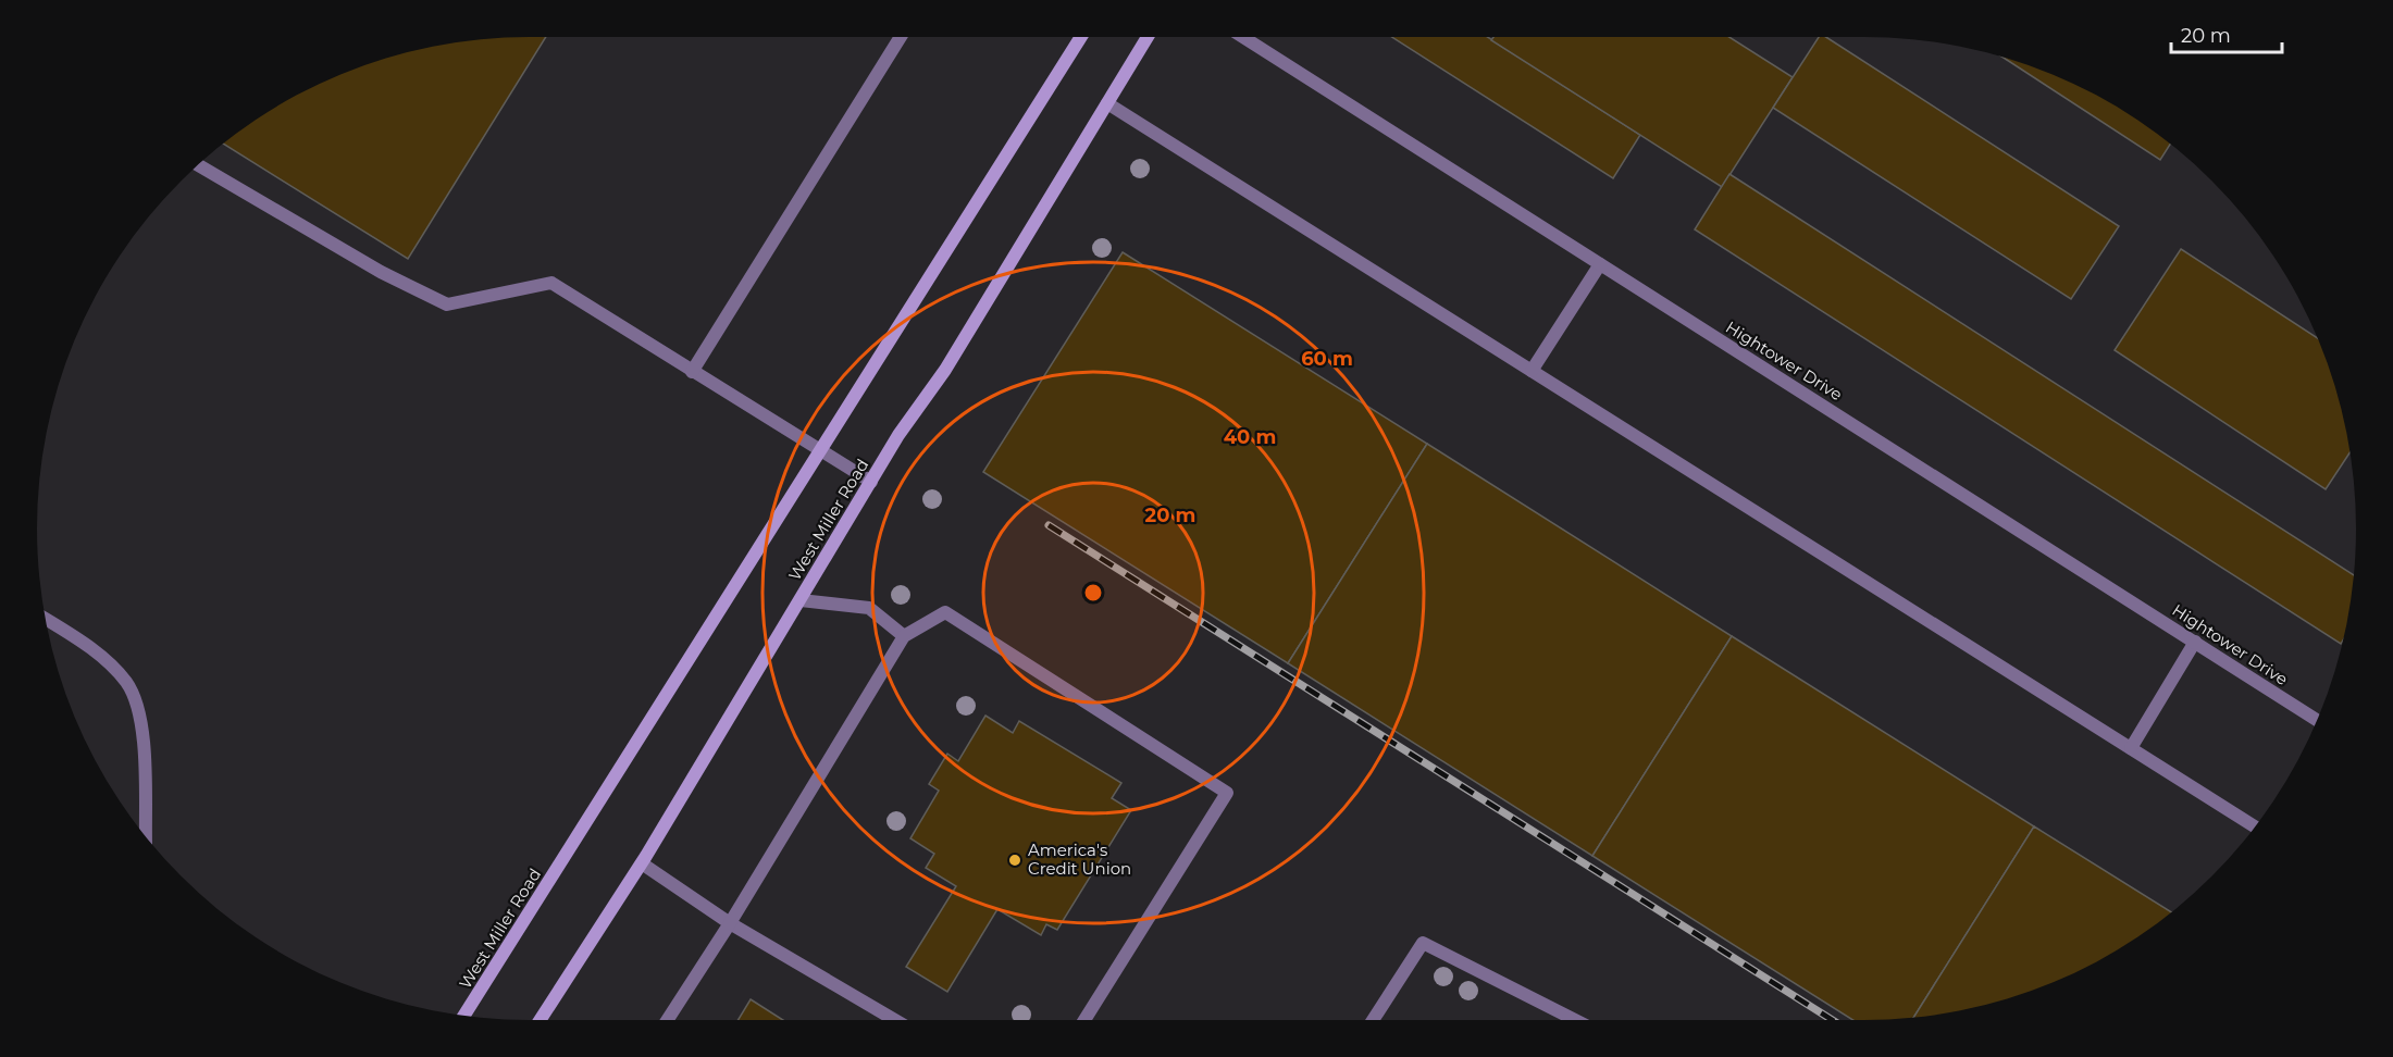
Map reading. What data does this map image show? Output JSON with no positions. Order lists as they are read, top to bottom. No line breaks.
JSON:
{"streets":{"main road":["West Miller Road"],"street":["Hightower Drive"]},"places":["America's Credit Union"],"scale_bar":"20 m","rings":["60 m","40 m","20 m"]}
